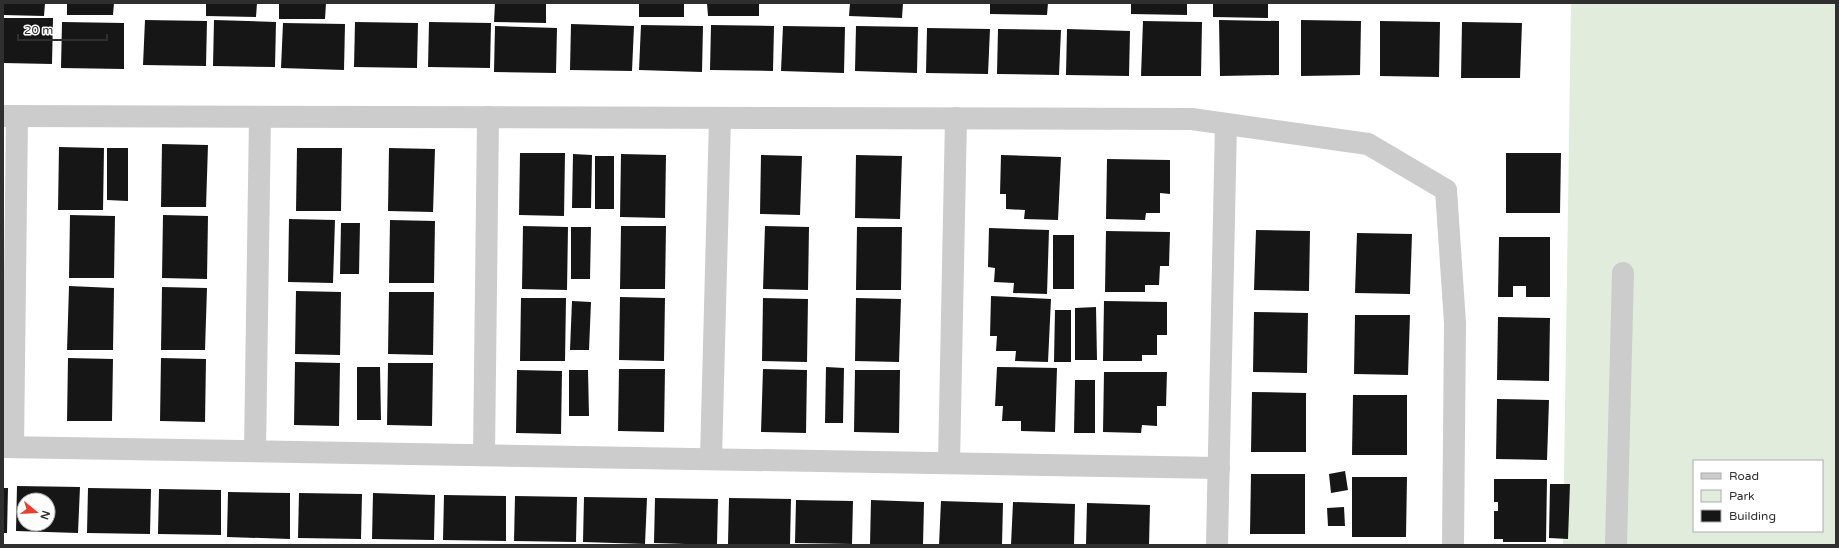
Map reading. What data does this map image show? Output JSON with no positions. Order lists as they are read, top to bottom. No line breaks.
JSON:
{"legend":["Road","Park","Building"],"scale_bar":"20 m","north":"right"}
